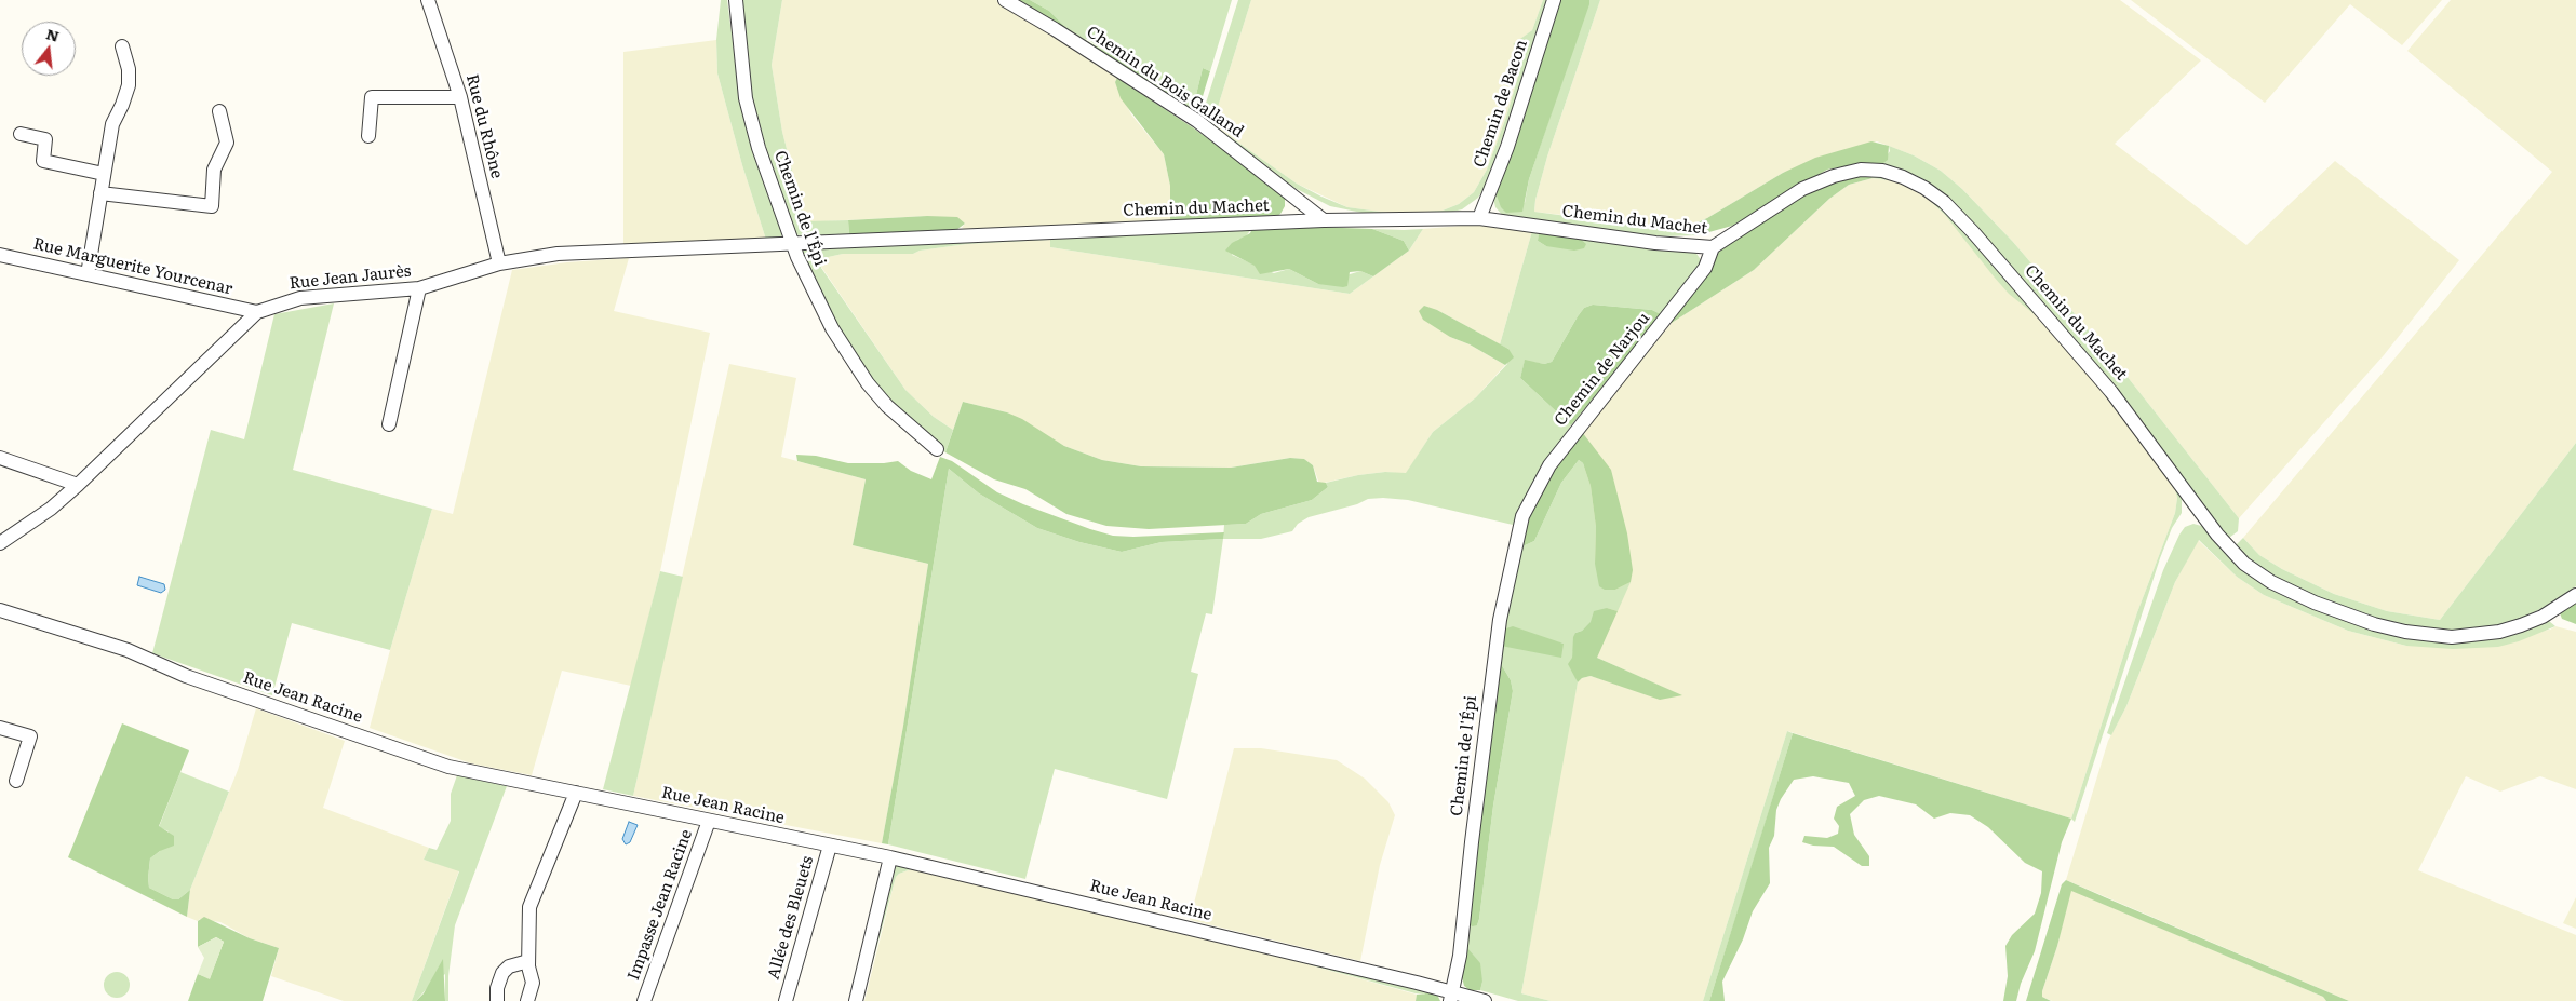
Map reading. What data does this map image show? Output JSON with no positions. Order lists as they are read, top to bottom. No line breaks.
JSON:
{"streets":{"street":["Chemin du Bois Galland","Chemin de Bacon","Rue du Rhône","Chemin de l'Épi","Chemin du Machet","Rue Marguerite Yourcenar","Rue Jean Jaurès","Chemin de Narjou","Rue Jean Racine","Impasse Jean Racine","Allée des Bleuets"]},"crossings":[["Chemin du Bois Galland","Chemin du Machet"],["Chemin de Bacon","Chemin du Machet"],["Rue du Rhône","Rue Jean Jaurès"],["Chemin de l'Épi","Chemin du Machet"],["Chemin de l'Épi","Rue Jean Jaurès"],["Chemin de l'Épi","Chemin de Narjou"],["Chemin de l'Épi","Rue Jean Racine"],["Chemin du Machet","Rue Jean Jaurès"],["Chemin du Machet","Chemin de Narjou"],["Rue Marguerite Yourcenar","Rue Jean Jaurès"],["Rue Jean Racine","Impasse Jean Racine"],["Rue Jean Racine","Allée des Bleuets"]],"north":"top"}
